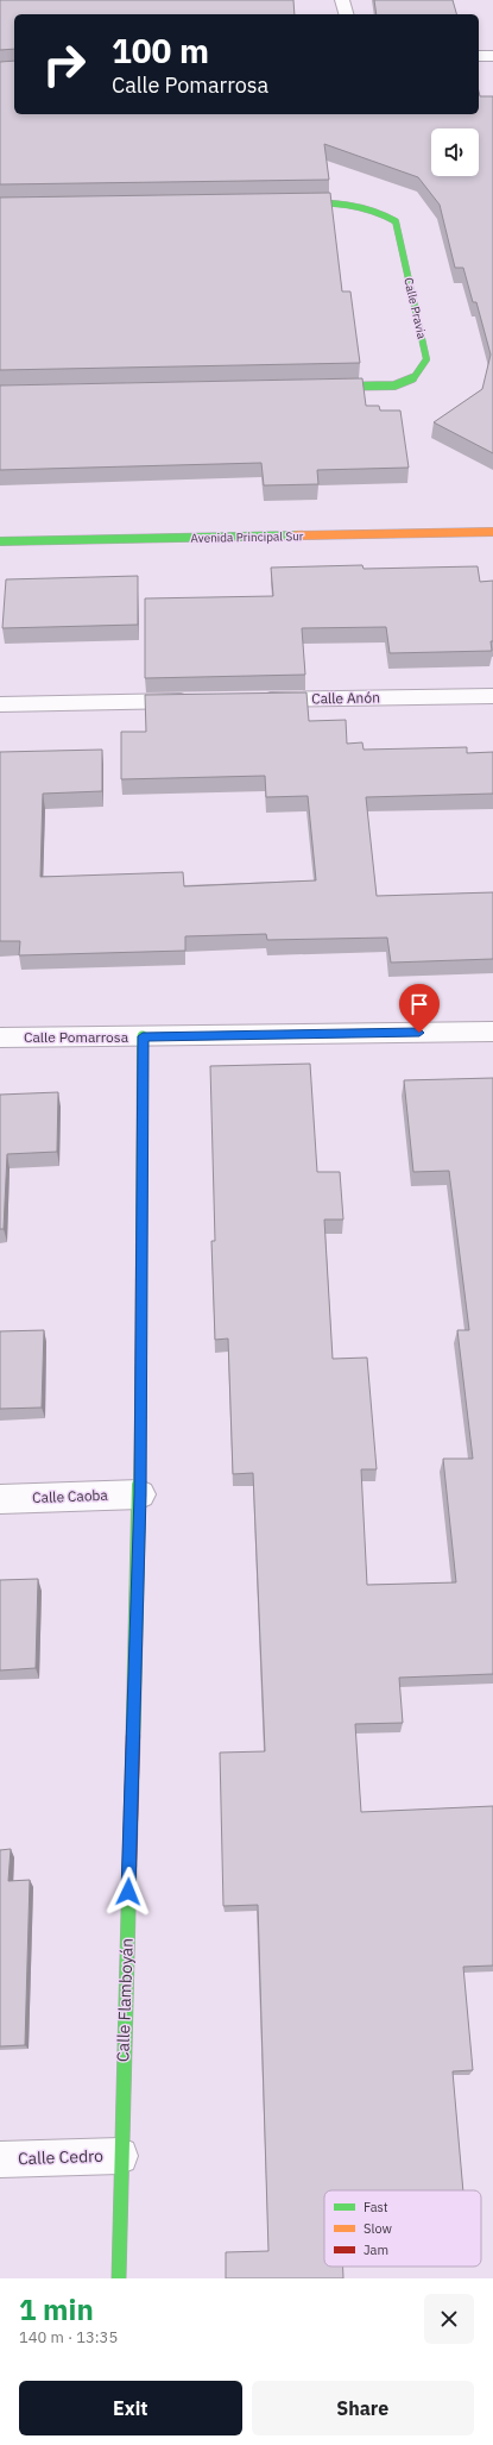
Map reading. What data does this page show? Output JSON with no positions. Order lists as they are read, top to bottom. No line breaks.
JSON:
{"streets":{"street":["Calle Pravia","Avenida Principal Sur","Calle Anón","Calle Pomarrosa","Calle Caoba","Calle Flamboyán","Calle Cedro"]},"crossings":[["Calle Pomarrosa","Calle Flamboyán"],["Calle Caoba","Calle Flamboyán"],["Calle Flamboyán","Calle Cedro"]],"legend":["Fast","Slow","Jam"],"page":{"turn":["100 m","Calle Pomarrosa"],"heading":["1 min","140 m · 13:35"],"buttons":["Exit","Share"]}}
